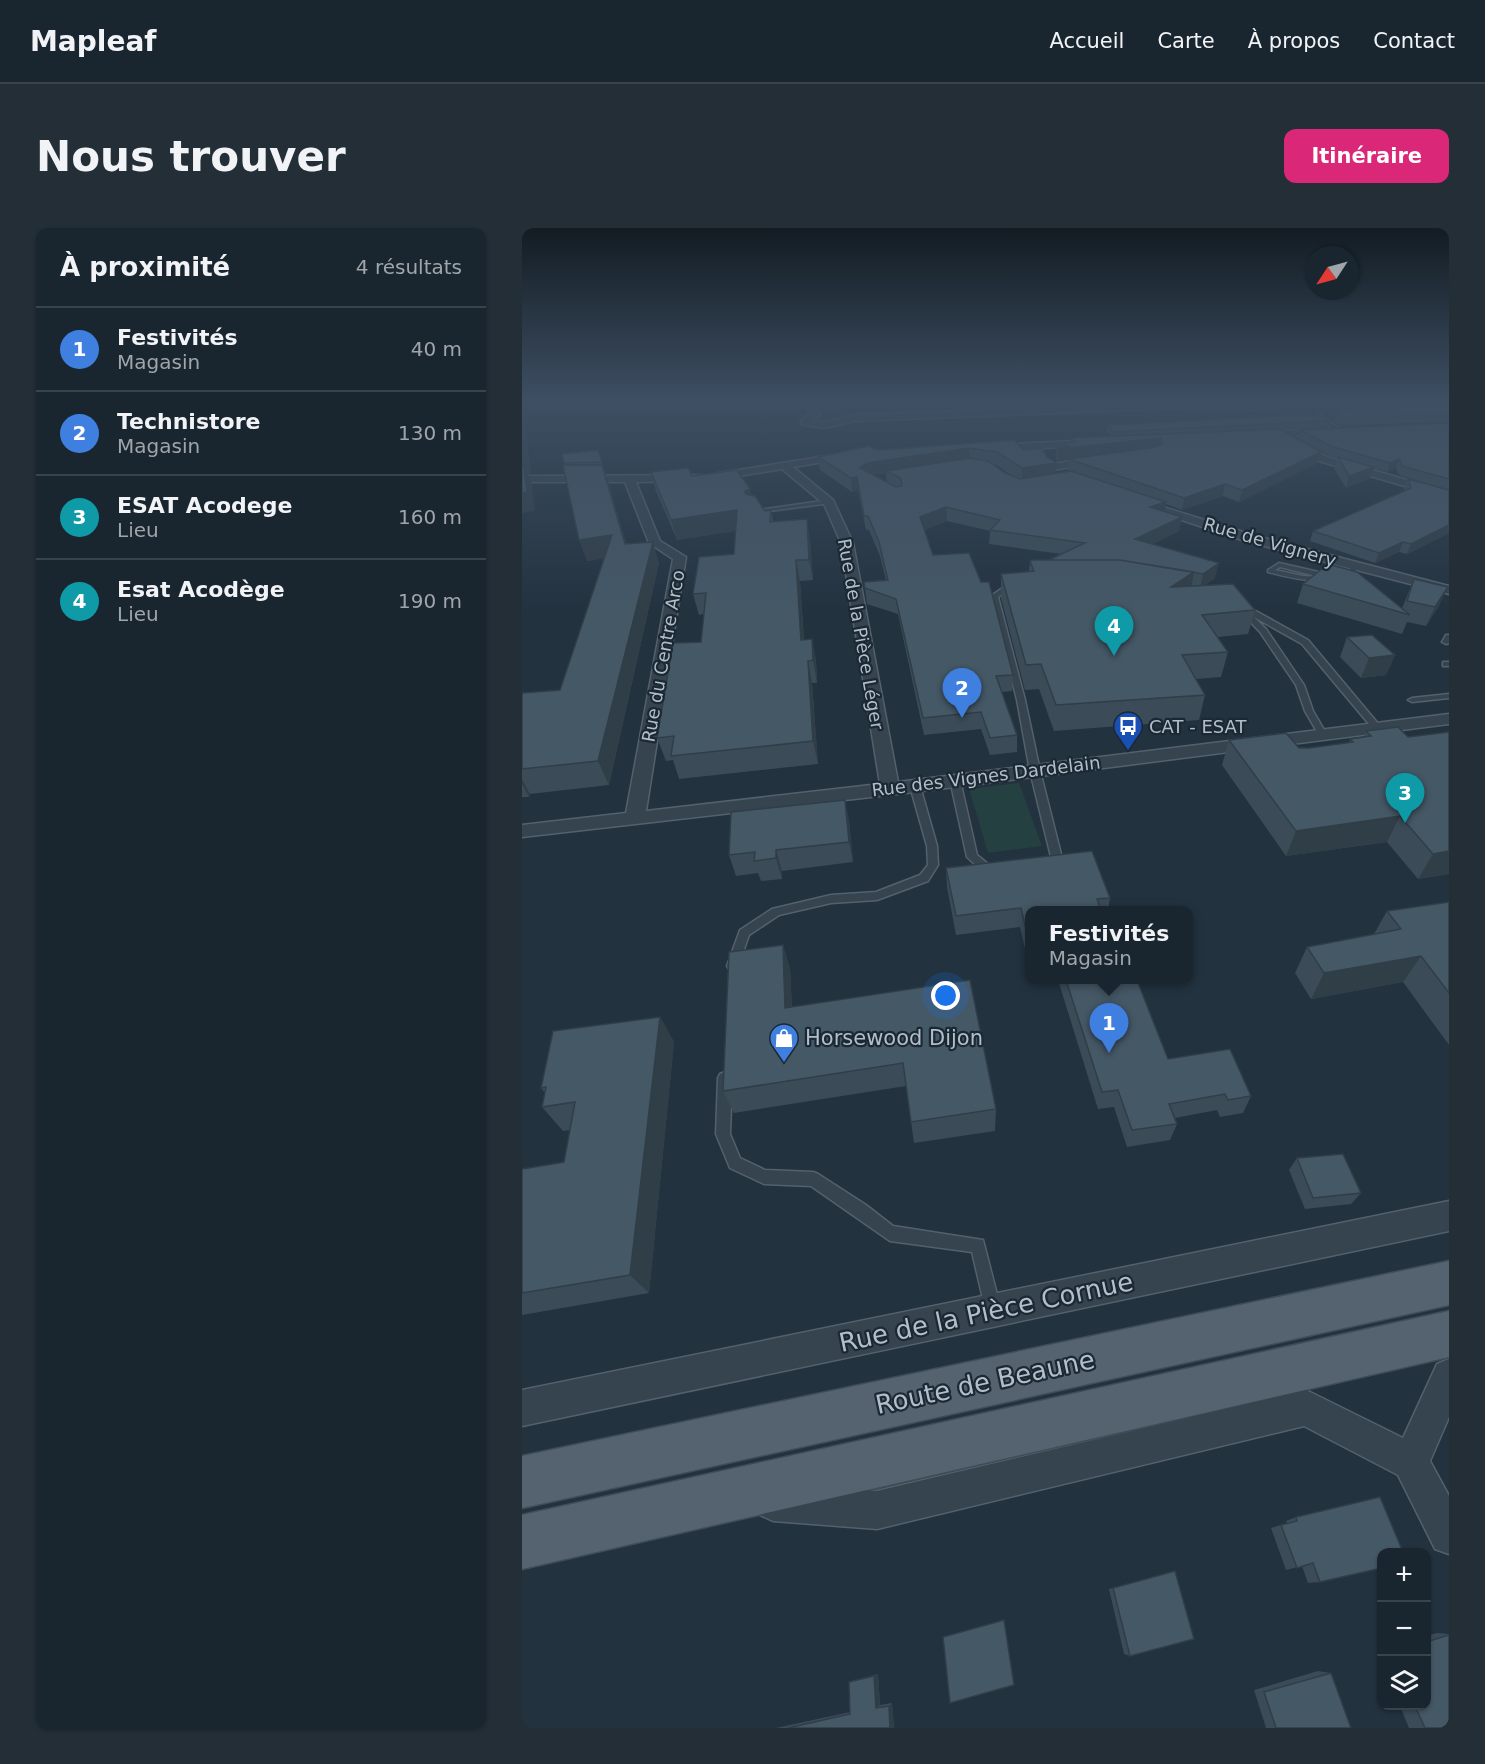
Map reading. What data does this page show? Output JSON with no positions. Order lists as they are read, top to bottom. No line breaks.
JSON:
{"streets":{"main road":["Route de Beaune"],"street":["Rue de Vignery","Rue de la Pièce Léger","Rue du Centre Arco","Rue des Vignes Dardelain","Rue de la Pièce Cornue"]},"crossings":[["Rue de la Pièce Léger","Rue des Vignes Dardelain"],["Rue du Centre Arco","Rue des Vignes Dardelain"]],"places":{"bus stop":["CAT - ESAT"],"shop":["Horsewood Dijon"]},"north":"bottom left","page":{"header":"Mapleaf","nav":["Accueil","Carte","À propos","Contact"],"buttons":"Itinéraire","title":"Nous trouver","heading":["À proximité","4 résultats"],"list":[{"mark":"1","name":"Festivités","note":"Magasin","value":"40 m"},{"mark":"2","name":"Technistore","note":"Magasin","value":"130 m"},{"mark":"3","name":"ESAT Acodege","note":"Lieu","value":"160 m"},{"mark":"4","name":"Esat Acodège","note":"Lieu","value":"190 m"}],"pins":["4","2","3","1"],"popup":["Festivités","Magasin"],"map_buttons":["+","−"]}}
